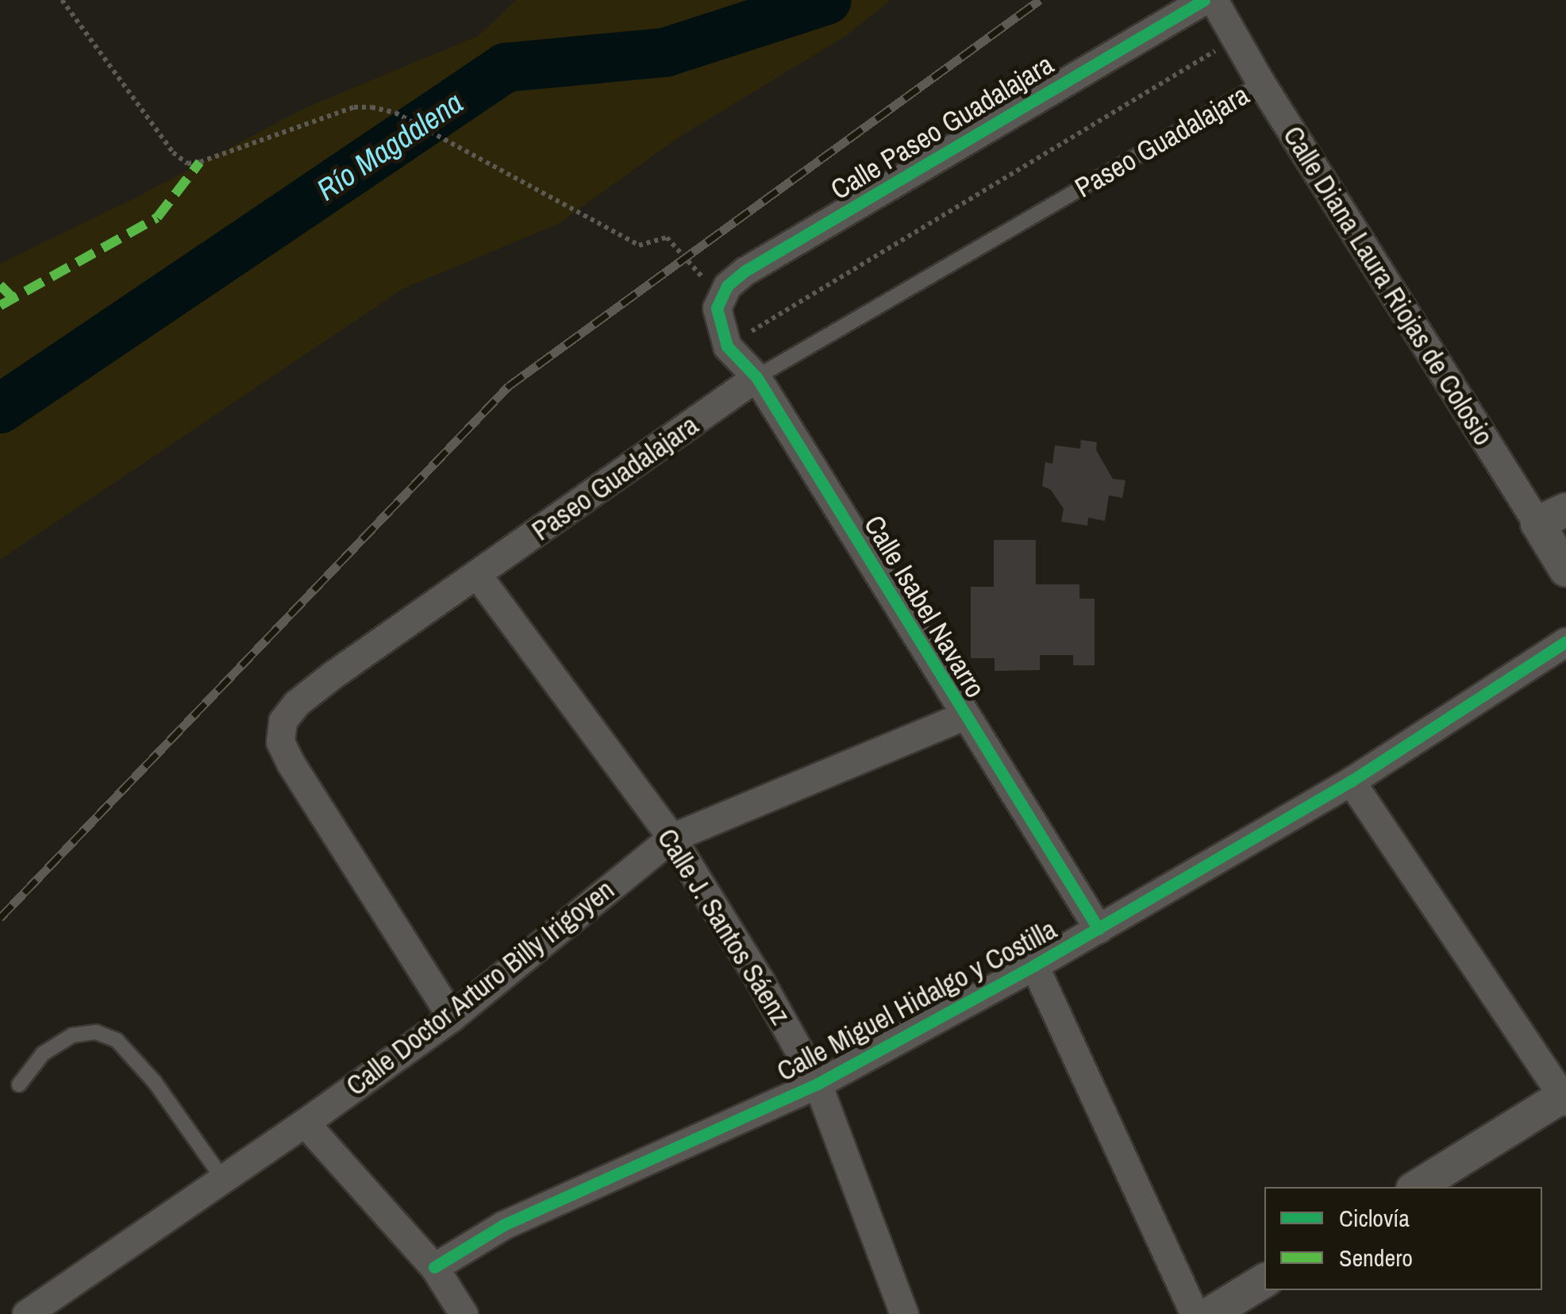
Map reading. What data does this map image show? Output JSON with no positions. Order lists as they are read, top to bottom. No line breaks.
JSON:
{"streets":{"street":["Calle Paseo Guadalajara","Paseo Guadalajara","Calle Diana Laura Riojas de Colosio","Calle Isabel Navarro","Calle J. Santos Sáenz","Calle Doctor Arturo Billy Irigoyen","Calle Miguel Hidalgo y Costilla"]},"crossings":[["Calle Paseo Guadalajara","Calle Isabel Navarro"],["Paseo Guadalajara","Calle Diana Laura Riojas de Colosio"],["Paseo Guadalajara","Calle Isabel Navarro"],["Paseo Guadalajara","Calle J. Santos Sáenz"],["Paseo Guadalajara","Calle Doctor Arturo Billy Irigoyen"],["Calle Isabel Navarro","Calle Doctor Arturo Billy Irigoyen"],["Calle Isabel Navarro","Calle Miguel Hidalgo y Costilla"],["Calle J. Santos Sáenz","Calle Doctor Arturo Billy Irigoyen"],["Calle J. Santos Sáenz","Calle Miguel Hidalgo y Costilla"]],"water":["Río Magdalena"],"legend":["Ciclovía","Sendero"]}
